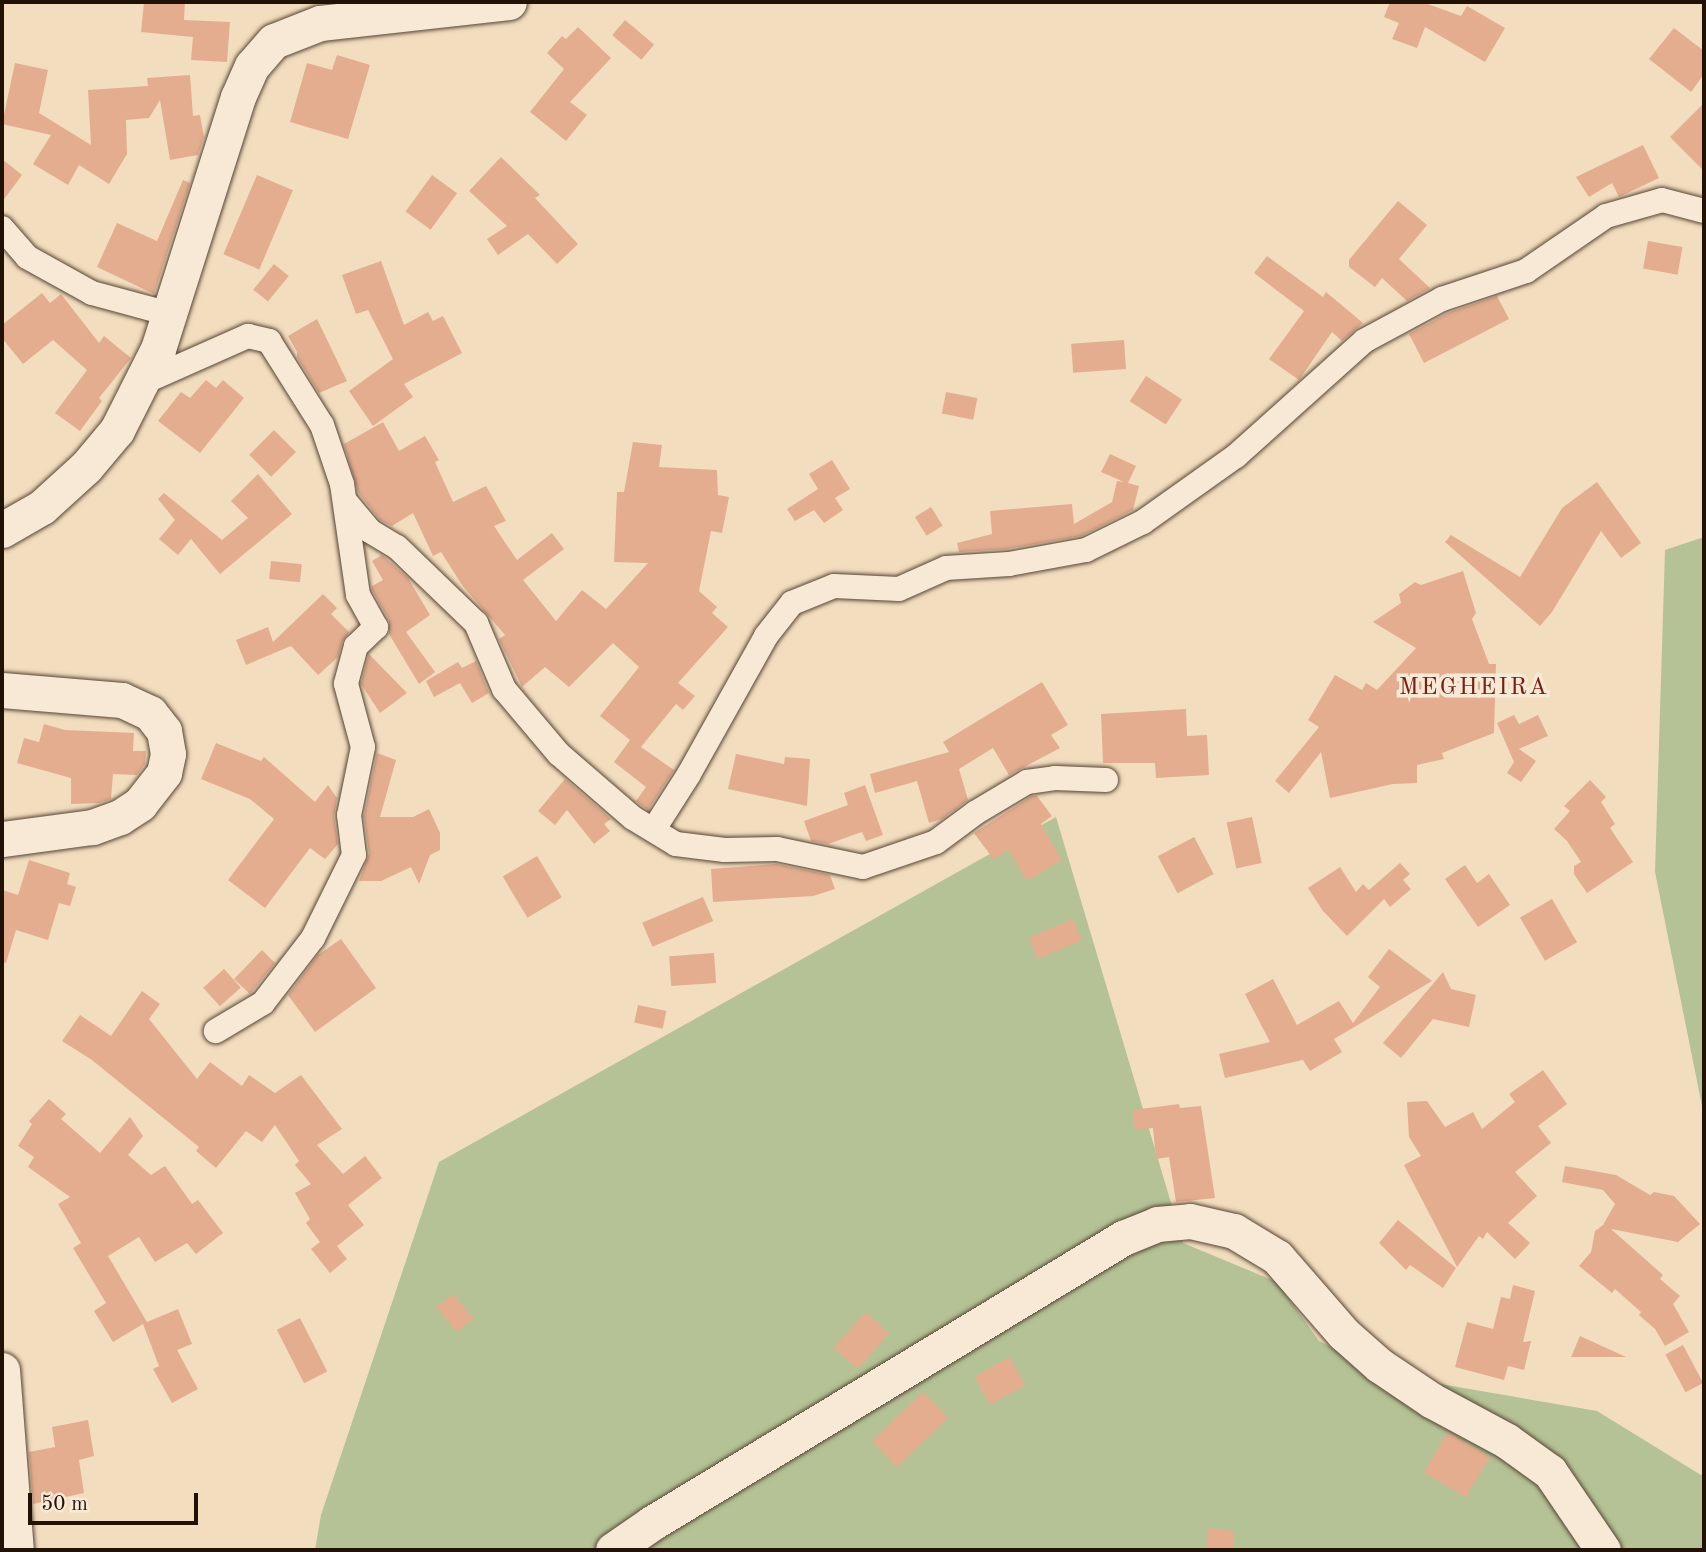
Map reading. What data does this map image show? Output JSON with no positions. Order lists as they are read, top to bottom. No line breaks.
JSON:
{"districts":["MEGHEIRA"],"scale_bar":"50 m"}
